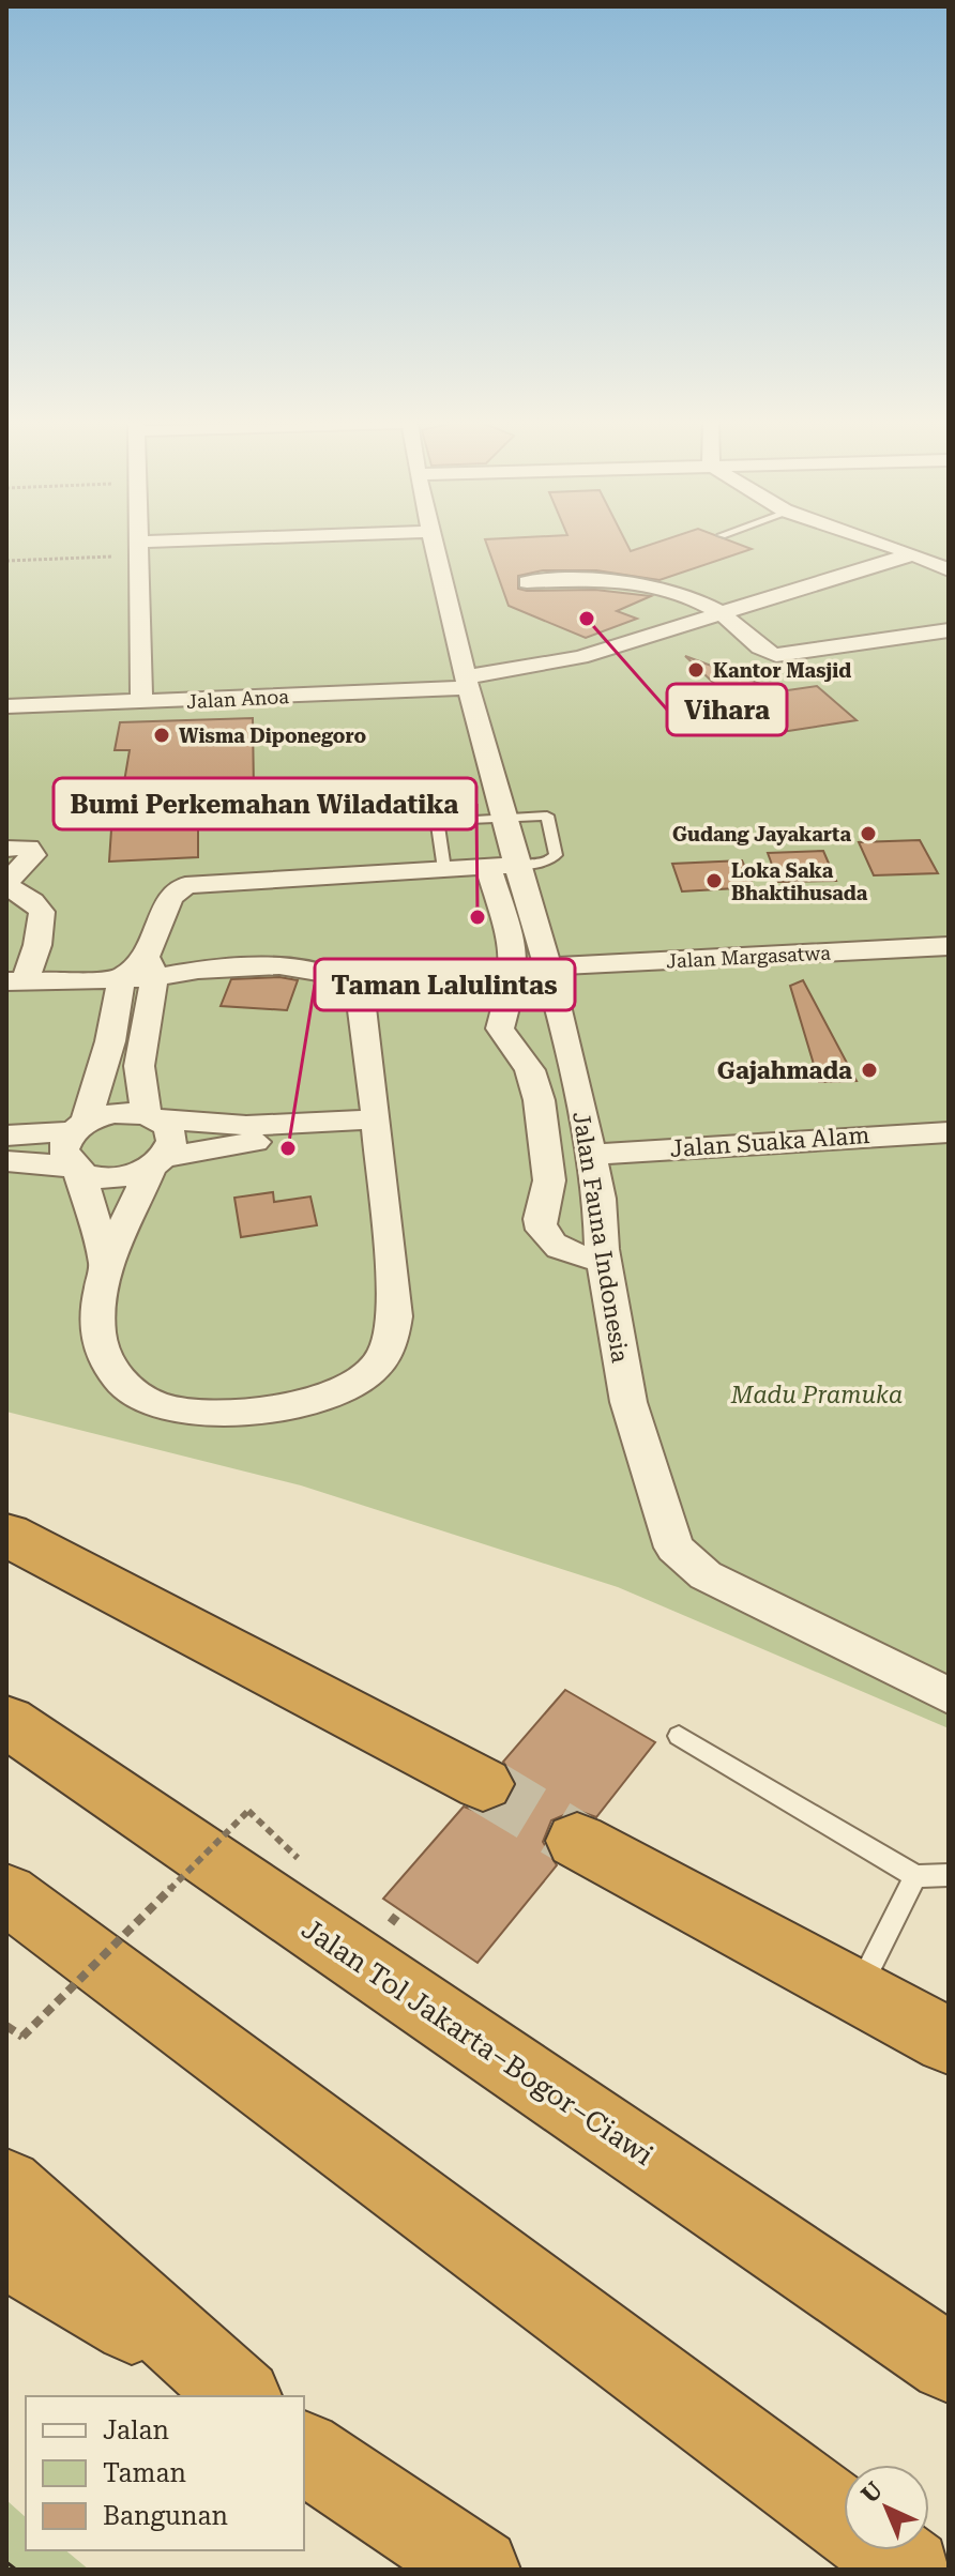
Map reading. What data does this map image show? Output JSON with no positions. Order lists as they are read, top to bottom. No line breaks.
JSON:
{"streets":{"highway":["Jalan Tol Jakarta–Bogor–Ciawi"],"street":["Jalan Anoa","Jalan Margasatwa","Jalan Suaka Alam","Jalan Fauna Indonesia"]},"crossings":[["Jalan Anoa","Jalan Fauna Indonesia"],["Jalan Margasatwa","Jalan Fauna Indonesia"],["Jalan Suaka Alam","Jalan Fauna Indonesia"]],"parks":["Madu Pramuka"],"places":["Vihara","Kantor Masjid","Wisma Diponegoro","Gudang Jayakarta","Loka Saka Bhaktihusada","Bumi Perkemahan Wiladatika","Gajahmada","Taman Lalulintas"],"legend":["Jalan","Taman","Bangunan"],"north":"top left"}
